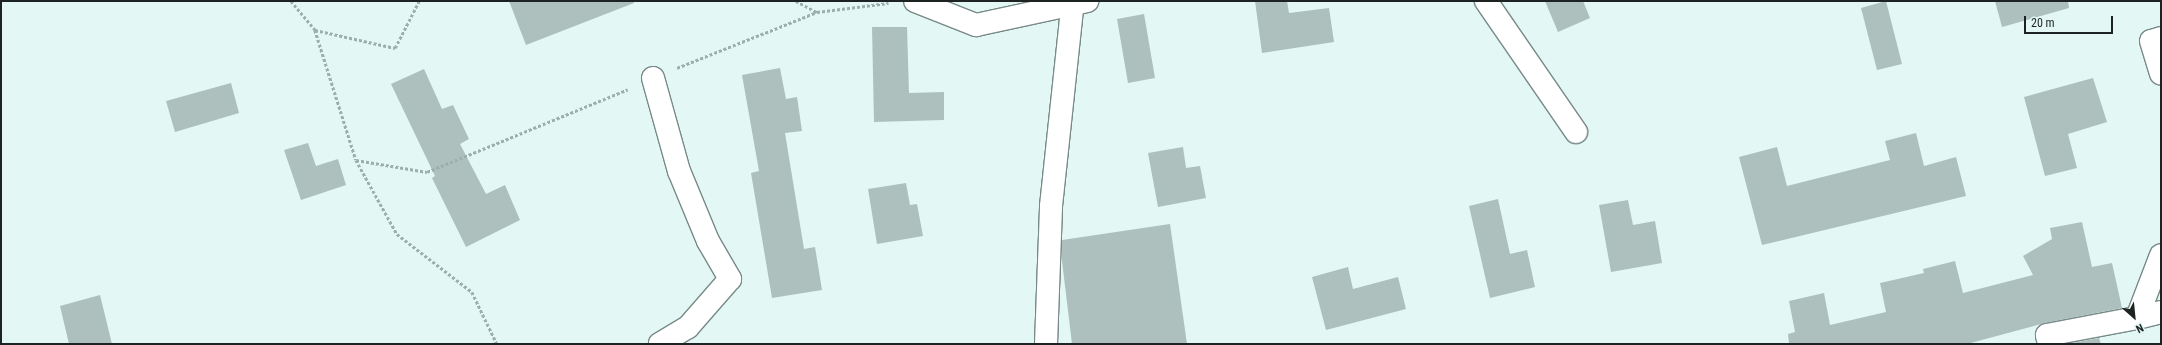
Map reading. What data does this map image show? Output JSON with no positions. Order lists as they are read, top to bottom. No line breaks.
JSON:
{"scale_bar":"20 m","north":"bottom right"}
